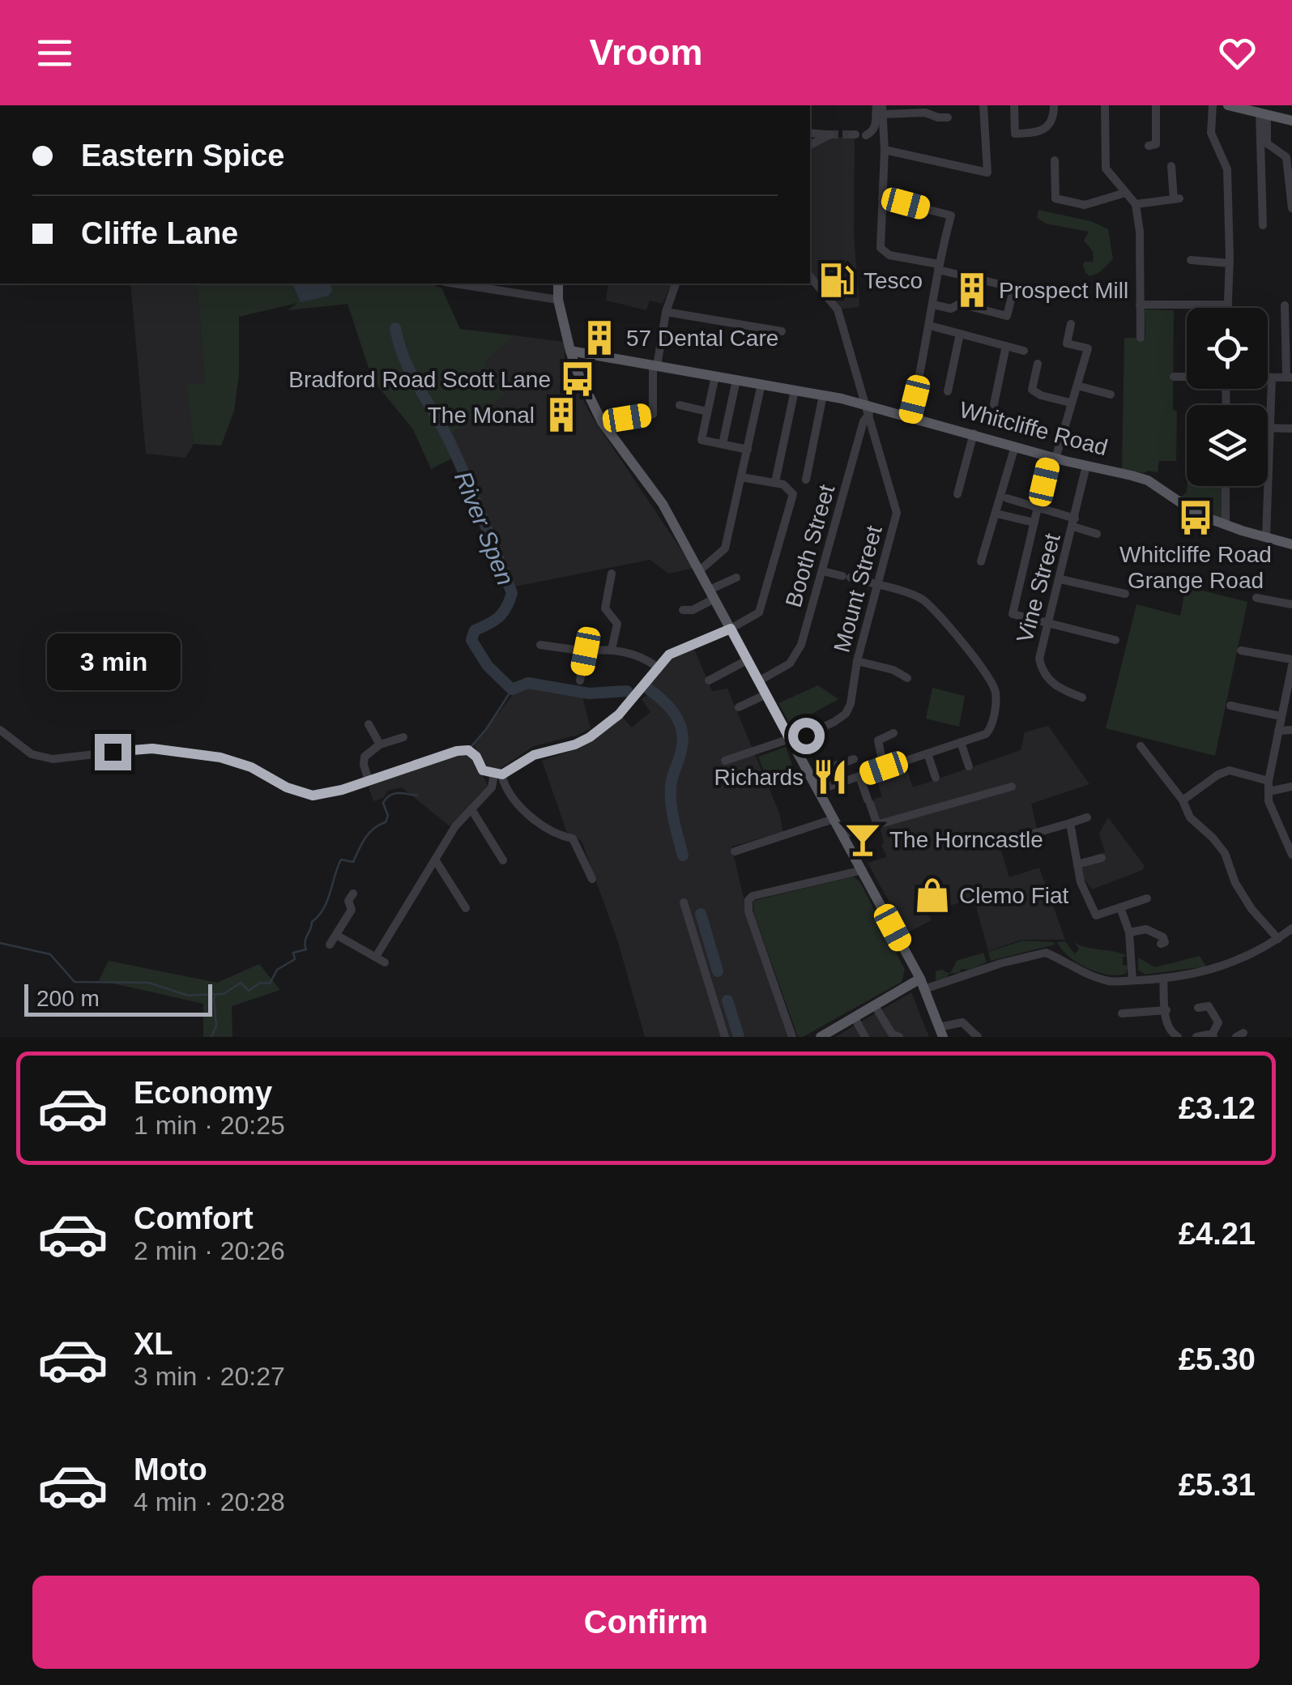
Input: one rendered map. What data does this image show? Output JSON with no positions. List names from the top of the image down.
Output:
{
  "streets": {
    "main road": ["Whitcliffe Road"],
    "street": ["Booth Street", "Vine Street", "Mount Street"]
  },
  "crossings": [
    ["Whitcliffe Road", "Booth Street"],
    ["Whitcliffe Road", "Vine Street"],
    ["Whitcliffe Road", "Mount Street"],
    ["Booth Street", "Mount Street"]
  ],
  "water": ["River Spen"],
  "places": {
    "fuel station": ["Tesco"],
    "building": ["Prospect Mill", "57 Dental Care", "The Monal"],
    "bus stop": ["Bradford Road Scott Lane", "Whitcliffe Road Grange Road"],
    "restaurant": ["Richards"],
    "bar": ["The Horncastle"],
    "shop": ["Clemo Fiat"]
  },
  "scale_bar": "200 m",
  "page": {
    "header": "Vroom",
    "banner": ["Eastern Spice", "Cliffe Lane"],
    "bubble": "3 min",
    "scale": "200 m",
    "list": [
      {
        "name": "Economy",
        "note": "1 min · 20:25",
        "value": "£3.12"
      },
      {
        "name": "Comfort",
        "note": "2 min · 20:26",
        "value": "£4.21"
      },
      {
        "name": "XL",
        "note": "3 min · 20:27",
        "value": "£5.30"
      },
      {
        "name": "Moto",
        "note": "4 min · 20:28",
        "value": "£5.31"
      }
    ],
    "buttons": "Confirm"
  }
}
